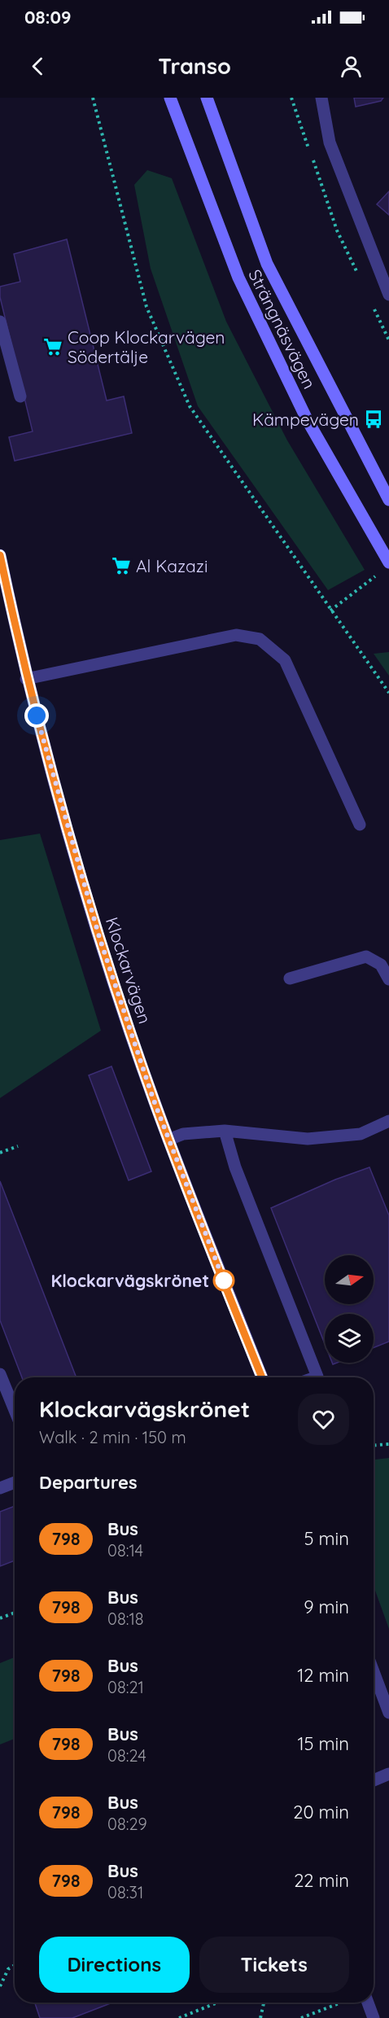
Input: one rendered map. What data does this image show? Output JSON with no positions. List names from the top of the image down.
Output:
{
  "streets": {
    "main road": ["Strängnäsvägen"],
    "street": ["Klockarvägen"]
  },
  "places": {
    "supermarket": ["Coop Klockarvägen Södertälje", "Al Kazazi"],
    "bus stop": ["Kämpevägen"],
    "other": ["Klockarvägskrönet"]
  },
  "lines": ["bus line 798"],
  "north": "right",
  "page": {
    "status": "08:09",
    "header": "Transo",
    "heading": [
      ["Klockarvägskrönet", "Walk · 2 min · 150 m"],
      "Departures"
    ],
    "list": [
      {
        "mark": "798",
        "name": "Bus",
        "note": "08:14",
        "value": "5 min"
      },
      {
        "mark": "798",
        "name": "Bus",
        "note": "08:18",
        "value": "9 min"
      },
      {
        "mark": "798",
        "name": "Bus",
        "note": "08:21",
        "value": "12 min"
      },
      {
        "mark": "798",
        "name": "Bus",
        "note": "08:24",
        "value": "15 min"
      },
      {
        "mark": "798",
        "name": "Bus",
        "note": "08:29",
        "value": "20 min"
      },
      {
        "mark": "798",
        "name": "Bus",
        "note": "08:31",
        "value": "22 min"
      }
    ],
    "buttons": ["Directions", "Tickets"]
  }
}
